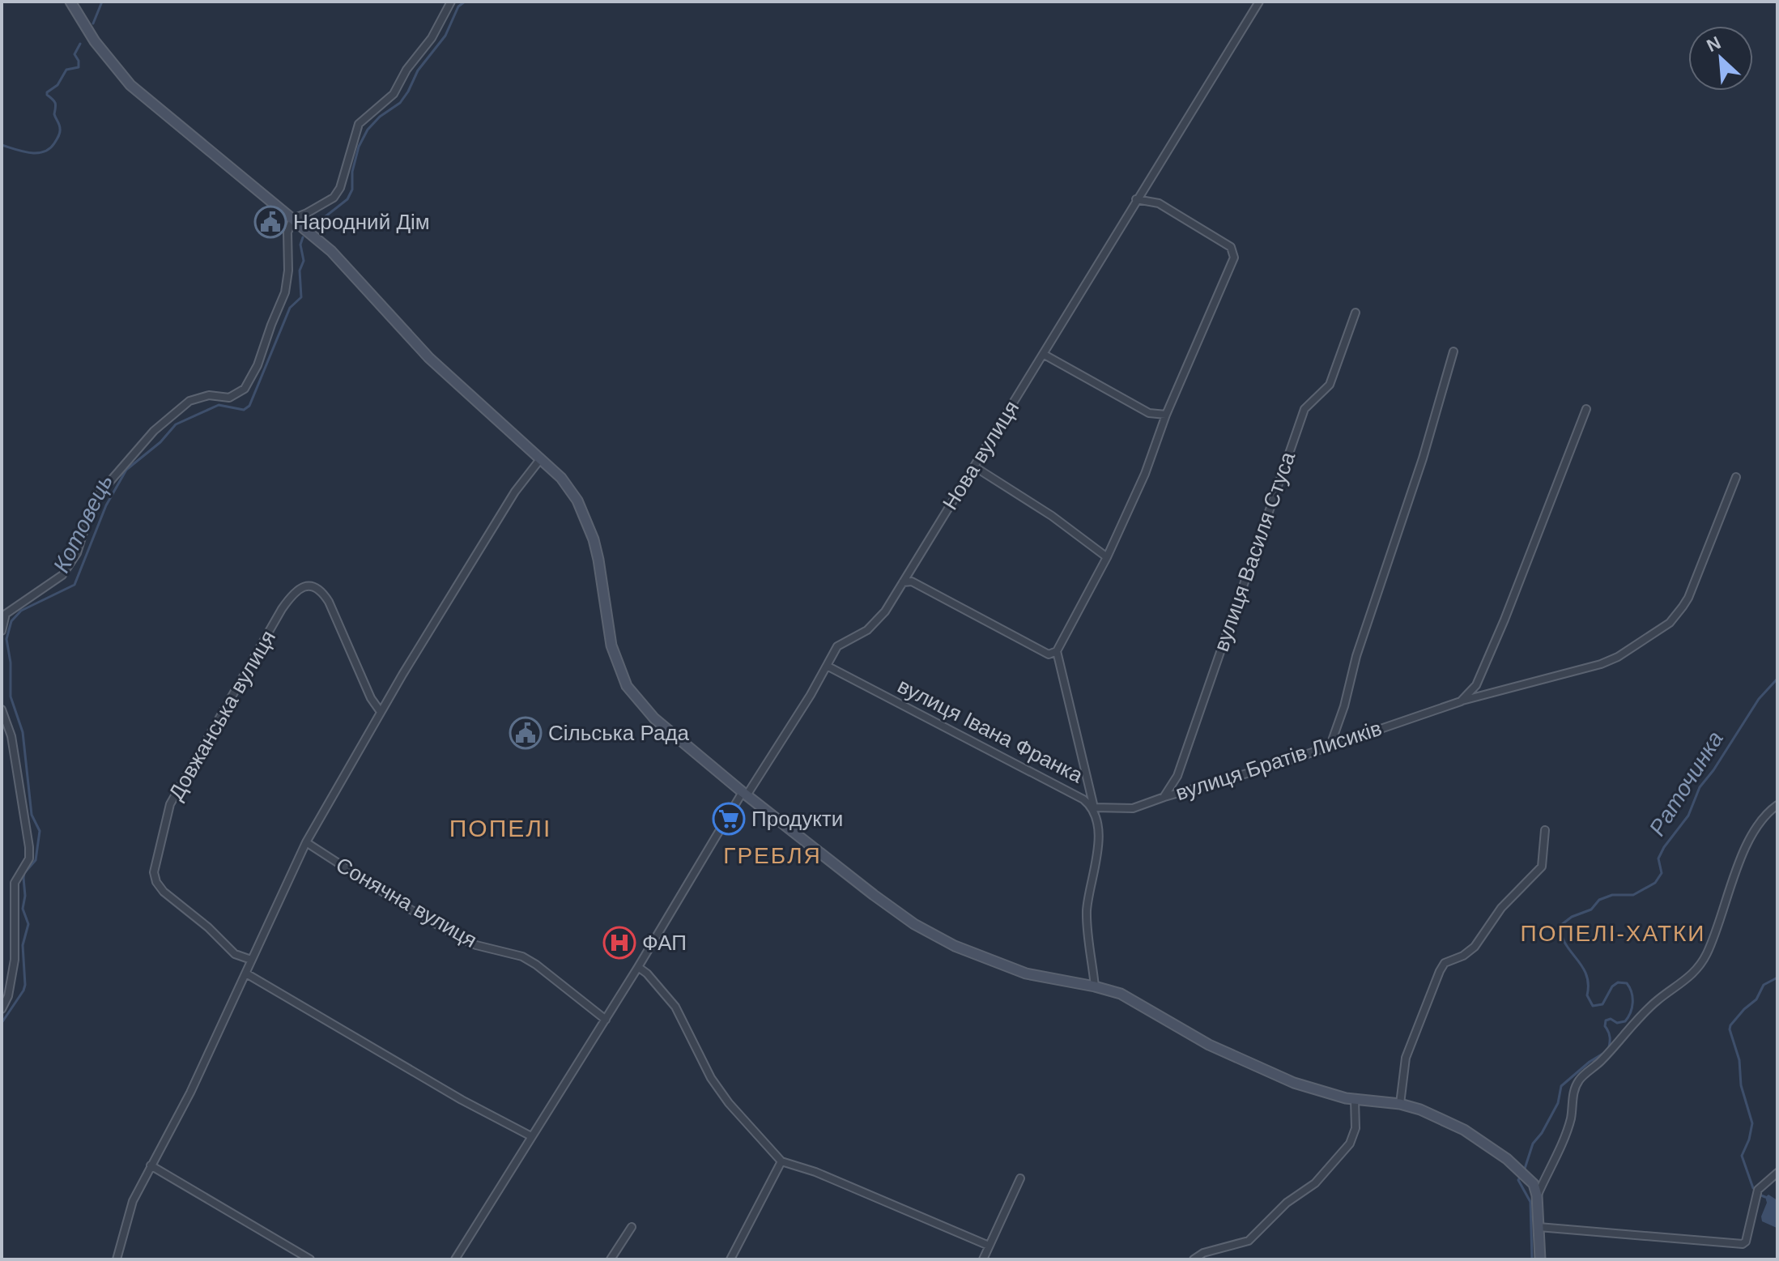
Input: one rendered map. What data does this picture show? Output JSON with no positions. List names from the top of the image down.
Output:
{
  "streets": {
    "street": [
      "Нова вулиця",
      "вулиця Василя Стуса",
      "Довжанська вулиця",
      "вулиця Івана Франка",
      "вулиця Братів Лисиків",
      "Сонячна вулиця"
    ]
  },
  "crossings": [
    ["Нова вулиця", "вулиця Івана Франка"],
    ["вулиця Василя Стуса", "вулиця Братів Лисиків"],
    ["вулиця Івана Франка", "вулиця Братів Лисиків"]
  ],
  "districts": ["ПОПЕЛІ", "ГРЕБЛЯ", "ПОПЕЛІ-ХАТКИ"],
  "water": ["Котовець", "Раточинка"],
  "places": {
    "public building": ["Народний Дім", "Сільська Рада"],
    "supermarket": ["Продукти"],
    "hospital": ["ФАП"]
  },
  "north": "top left"
}
